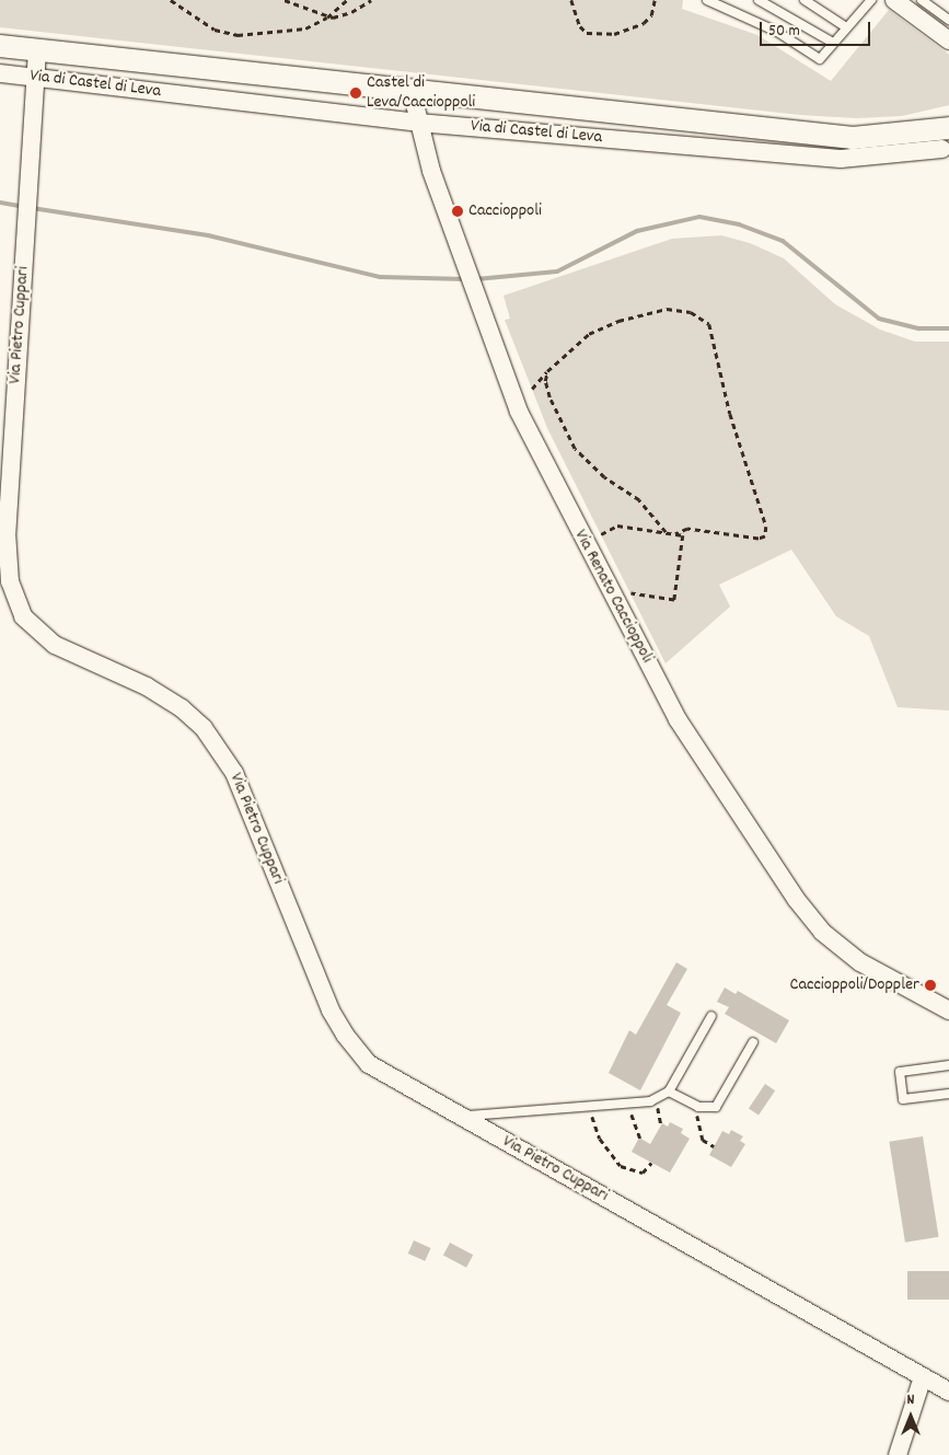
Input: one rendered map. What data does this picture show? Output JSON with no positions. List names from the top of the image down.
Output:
{
  "streets": {
    "street": ["Via di Castel di Leva", "Via Pietro Cuppari", "Via Renato Caccioppoli"]
  },
  "crossings": [
    ["Via di Castel di Leva", "Via Pietro Cuppari"],
    ["Via di Castel di Leva", "Via Renato Caccioppoli"]
  ],
  "places": ["Castel di Leva/Caccioppoli", "Caccioppoli", "Caccioppoli/Doppler"],
  "scale_bar": "50 m",
  "north": "top"
}
